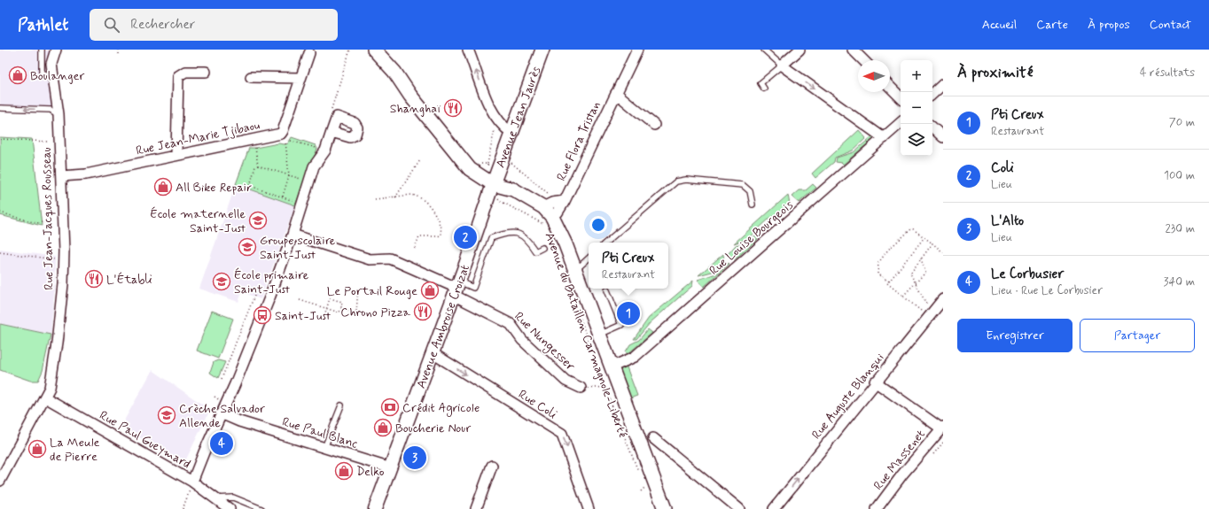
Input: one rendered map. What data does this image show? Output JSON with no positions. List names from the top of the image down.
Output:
{
  "streets": {
    "main road": ["Avenue Jean Jaurès", "Avenue du Bataillon Carmagnole-Liberté"],
    "street": [
      "Rue Jean-Marie Tjibaou",
      "Rue Flora Tristan",
      "Rue Jean-Jacques Rousseau",
      "Rue Louise Bourgeois",
      "Avenue Ambroise Croizat",
      "Rue Nungesser",
      "Rue Auguste Blanqui",
      "Rue Coli",
      "Rue Paul Blanc",
      "Rue Paul Gueymard",
      "Rue Massenet"
    ]
  },
  "crossings": [
    ["Avenue Jean Jaurès", "Avenue Ambroise Croizat"],
    ["Avenue Jean Jaurès", "Avenue du Bataillon Carmagnole-Liberté"],
    ["Rue Jean-Marie Tjibaou", "Rue Jean-Jacques Rousseau"],
    ["Rue Flora Tristan", "Avenue du Bataillon Carmagnole-Liberté"],
    ["Rue Jean-Jacques Rousseau", "Rue Paul Gueymard"],
    ["Rue Louise Bourgeois", "Avenue du Bataillon Carmagnole-Liberté"],
    ["Avenue Ambroise Croizat", "Avenue du Bataillon Carmagnole-Liberté"],
    ["Avenue Ambroise Croizat", "Rue Nungesser"],
    ["Avenue Ambroise Croizat", "Rue Coli"],
    ["Avenue Ambroise Croizat", "Rue Paul Blanc"]
  ],
  "one_way": ["Rue Auguste Blanqui", "Rue Coli"],
  "places": {
    "shop": [
      "Boulanger",
      "All Bike Repair",
      "Le Portail Rouge",
      "Boucherie Nour",
      "La Meule de Pierre",
      "Delko"
    ],
    "restaurant": ["Shanghaï", "L'Établi", "Chrono Pizza"],
    "school or university": [
      "École maternelle Saint-Just",
      "Groupe scolaire Saint-Just",
      "École primaire Saint-Just",
      "Crèche Salvador Allende"
    ],
    "bus stop": ["Saint-Just"],
    "bank": ["Crédit Agricole"]
  },
  "north": "left",
  "page": {
    "header": "Pathlet",
    "search": "Rechercher",
    "nav": [
      "Accueil",
      "Carte",
      "À propos",
      "Contact"
    ],
    "heading": ["À proximité", "4 résultats"],
    "map_buttons": ["+", "−"],
    "list": [
      {
        "mark": "1",
        "name": "Pti Creux",
        "note": "Restaurant",
        "value": "70 m"
      },
      {
        "mark": "2",
        "name": "Coli",
        "note": "Lieu",
        "value": "100 m"
      },
      {
        "mark": "3",
        "name": "L'Alto",
        "note": "Lieu",
        "value": "230 m"
      },
      {
        "mark": "4",
        "name": "Le Corbusier",
        "note": "Lieu · Rue Le Corbusier",
        "value": "340 m"
      }
    ],
    "pins": [
      "2",
      "1",
      "4",
      "3"
    ],
    "popup": ["Pti Creux", "Restaurant"],
    "buttons": ["Enregistrer", "Partager"]
  }
}
